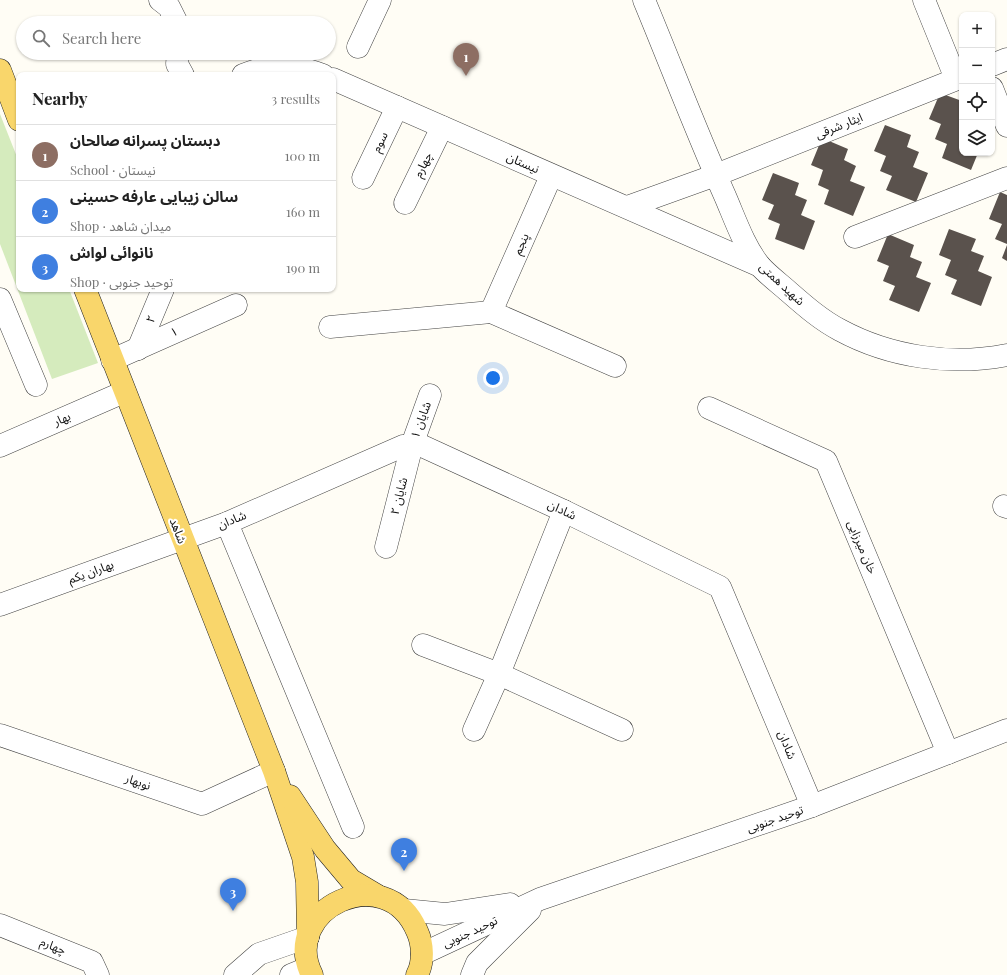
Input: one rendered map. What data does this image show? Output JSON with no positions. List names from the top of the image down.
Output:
{
  "streets": {
    "main road": ["شاهد"],
    "street": [
      "ایثار شرقی",
      "سوم",
      "نيستان",
      "چهارم",
      "پنجم",
      "شهید همتی",
      "۲",
      "۱",
      "بهار",
      "شایان ۱",
      "شایان ۲",
      "شادان",
      "خان میرزایی",
      "بهاران یکم",
      "نوبهار",
      "توحید جنوبی"
    ]
  },
  "crossings": [
    ["ایثار شرقی", "شهید همتی"],
    ["سوم", "نيستان"],
    ["نيستان", "چهارم"],
    ["نيستان", "پنجم"],
    ["نيستان", "شهید همتی"],
    ["۲", "۱"],
    ["۱", "شاهد"],
    ["بهار", "شاهد"],
    ["شایان ۱", "شایان ۲"],
    ["شایان ۱", "شادان"],
    ["شایان ۲", "شادان"],
    ["شادان", "شاهد"],
    ["شادان", "بهاران یکم"],
    ["شادان", "توحید جنوبی"],
    ["شاهد", "بهاران یکم"],
    ["شاهد", "نوبهار"],
    ["خان میرزایی", "توحید جنوبی"]
  ],
  "page": {
    "map_buttons": ["+", "−"],
    "search": "Search here",
    "pins": ["1", "2", "3"],
    "heading": ["Nearby", "3 results"],
    "list": [
      {
        "mark": "1",
        "name": "دبستان پسرانه صالحان",
        "note": "School · نيستان",
        "value": "100 m"
      },
      {
        "mark": "2",
        "name": "سالن زیبایی عارفه حسینی",
        "note": "Shop · میدان شاهد",
        "value": "160 m"
      },
      {
        "mark": "3",
        "name": "نانوائی لواش",
        "note": "Shop · توحید جنوبی",
        "value": "190 m"
      }
    ]
  }
}
